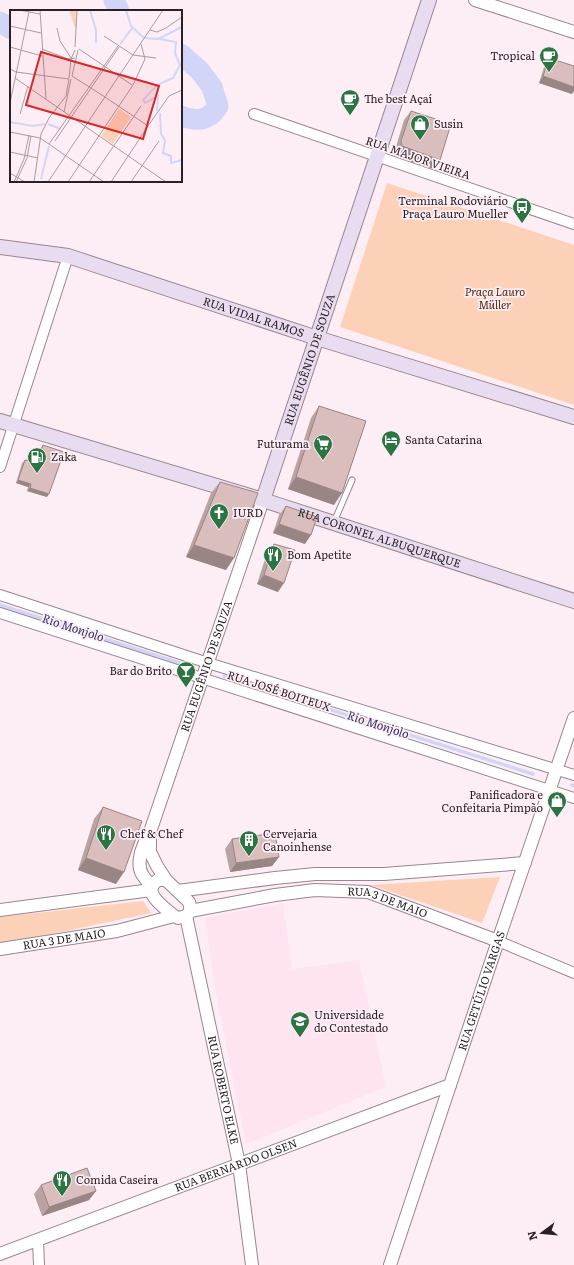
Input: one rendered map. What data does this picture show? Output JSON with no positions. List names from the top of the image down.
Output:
{
  "streets": {
    "main road": ["RUA VIDAL RAMOS", "RUA EUGÊNIO DE SOUZA", "RUA CORONEL ALBUQUERQUE"],
    "street": [
      "RUA MAJOR VIEIRA",
      "RUA JOSÉ BOITEUX",
      "RUA 3 DE MAIO",
      "RUA GETÚLIO VARGAS",
      "RUA ROBERTO ELKE",
      "RUA BERNARDO OLSEN"
    ]
  },
  "crossings": [
    ["RUA MAJOR VIEIRA", "RUA EUGÊNIO DE SOUZA"],
    ["RUA VIDAL RAMOS", "RUA EUGÊNIO DE SOUZA"],
    ["RUA EUGÊNIO DE SOUZA", "RUA CORONEL ALBUQUERQUE"],
    ["RUA EUGÊNIO DE SOUZA", "RUA JOSÉ BOITEUX"],
    ["RUA EUGÊNIO DE SOUZA", "RUA 3 DE MAIO"],
    ["RUA EUGÊNIO DE SOUZA", "RUA ROBERTO ELKE"],
    ["RUA JOSÉ BOITEUX", "RUA GETÚLIO VARGAS"],
    ["RUA 3 DE MAIO", "RUA GETÚLIO VARGAS"],
    ["RUA 3 DE MAIO", "RUA ROBERTO ELKE"],
    ["RUA GETÚLIO VARGAS", "RUA BERNARDO OLSEN"],
    ["RUA ROBERTO ELKE", "RUA BERNARDO OLSEN"]
  ],
  "water": ["Rio Monjolo"],
  "parks": ["Praça Lauro Müller"],
  "places": {
    "cafe": ["Tropical", "The best Açaí"],
    "shop": ["Susin", "Panificadora e Confeitaria Pimpão"],
    "bus stop": ["Terminal Rodoviário Praça Lauro Mueller"],
    "hotel": ["Santa Catarina"],
    "supermarket": ["Futurama"],
    "fuel station": ["Zaka"],
    "church": ["IURD"],
    "restaurant": ["Bom Apetite", "Chef & Chef", "Comida Caseira"],
    "bar": ["Bar do Brito"],
    "building": ["Cervejaria Canoinhense"],
    "school or university": ["Universidade do Contestado"]
  },
  "north": "left"
}
